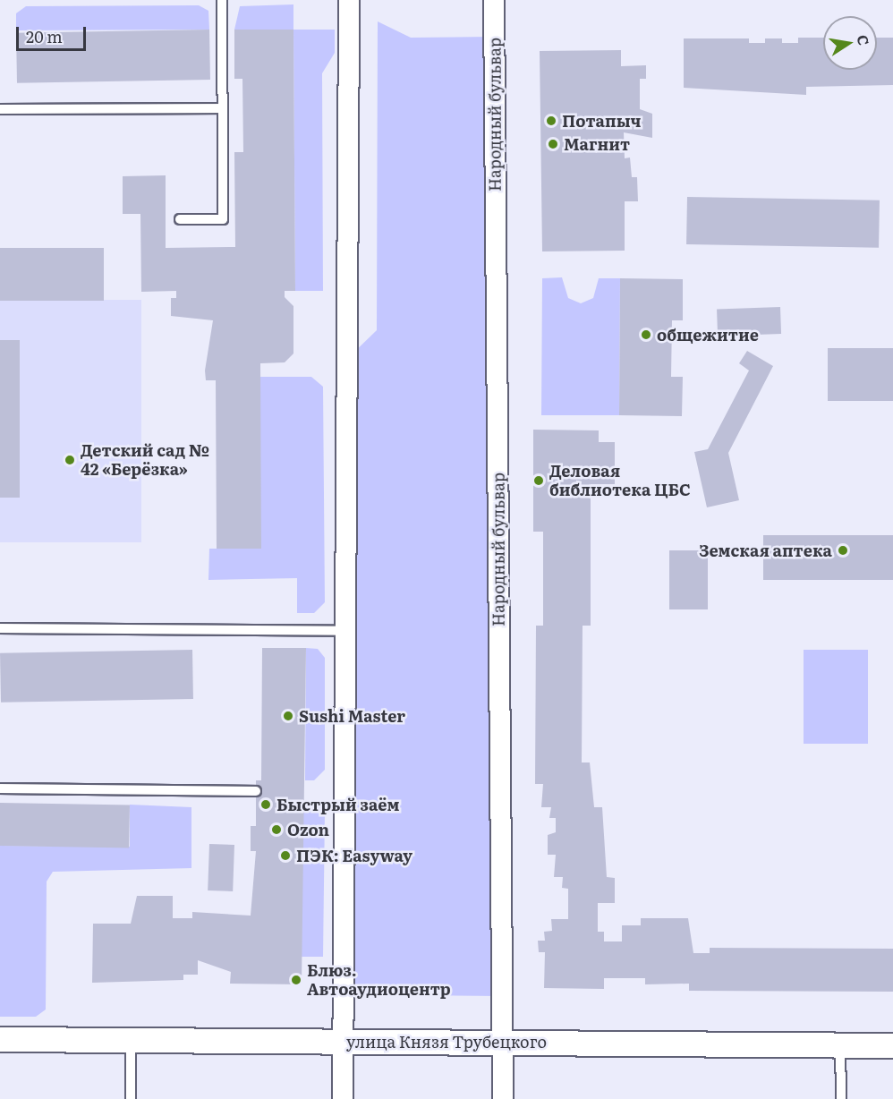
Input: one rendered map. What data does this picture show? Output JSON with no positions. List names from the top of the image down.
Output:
{
  "streets": {
    "street": ["Народный бульвар", "улица Князя Трубецкого"]
  },
  "crossings": [
    ["Народный бульвар", "улица Князя Трубецкого"]
  ],
  "places": [
    "Потапыч",
    "Магнит",
    "общежитие",
    "Детский сад № 42 «Берёзка»",
    "Деловая библиотека ЦБС",
    "Земская аптека",
    "Sushi Master",
    "Быстрый заём",
    "Ozon",
    "ПЭК: Easyway",
    "Блюз. Автоаудиоцентр"
  ],
  "scale_bar": "20 m",
  "north": "right"
}
